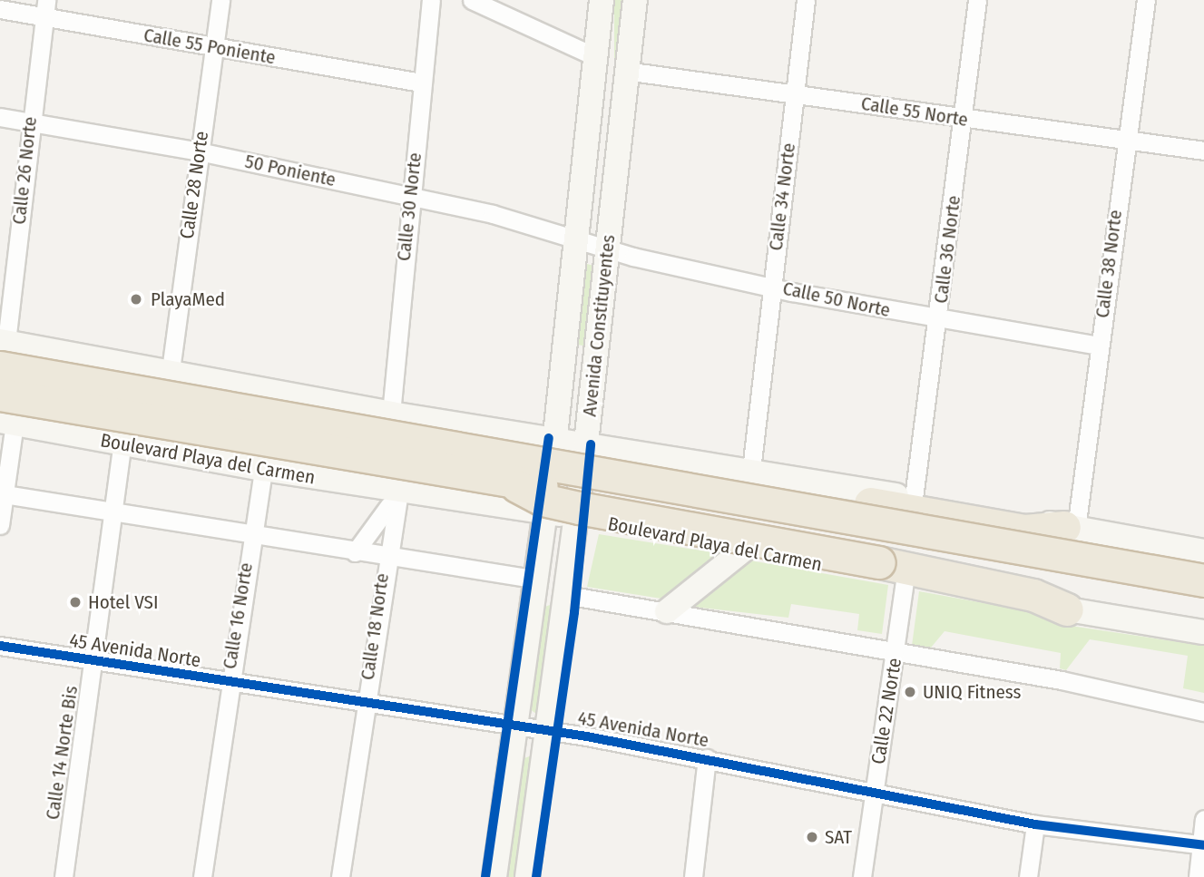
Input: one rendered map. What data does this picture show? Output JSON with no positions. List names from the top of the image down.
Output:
{
  "streets": {
    "main road": ["Avenida Constituyentes", "Boulevard Playa del Carmen"],
    "street": [
      "Calle 55 Poniente",
      "Calle 55 Norte",
      "Calle 26 Norte",
      "50 Poniente",
      "Calle 28 Norte",
      "Calle 34 Norte",
      "Calle 30 Norte",
      "Calle 36 Norte",
      "Calle 38 Norte",
      "Calle 50 Norte",
      "Calle 16 Norte",
      "Calle 18 Norte",
      "45 Avenida Norte",
      "Calle 22 Norte",
      "Calle 14 Norte Bis"
    ]
  },
  "crossings": [
    ["Calle 55 Poniente", "Calle 26 Norte"],
    ["Calle 55 Poniente", "Calle 28 Norte"],
    ["Calle 55 Poniente", "Calle 30 Norte"],
    ["Calle 55 Norte", "Calle 34 Norte"],
    ["Calle 55 Norte", "Calle 36 Norte"],
    ["Calle 55 Norte", "Calle 38 Norte"],
    ["Calle 55 Norte", "Avenida Constituyentes"],
    ["Calle 26 Norte", "50 Poniente"],
    ["50 Poniente", "Calle 28 Norte"],
    ["50 Poniente", "Calle 30 Norte"],
    ["50 Poniente", "Calle 50 Norte"],
    ["50 Poniente", "Avenida Constituyentes"],
    ["Calle 34 Norte", "Calle 50 Norte"],
    ["Calle 36 Norte", "Calle 50 Norte"],
    ["Calle 38 Norte", "Calle 50 Norte"],
    ["Calle 50 Norte", "Avenida Constituyentes"],
    ["Avenida Constituyentes", "Boulevard Playa del Carmen"],
    ["Avenida Constituyentes", "45 Avenida Norte"],
    ["Boulevard Playa del Carmen", "Calle 16 Norte"],
    ["Boulevard Playa del Carmen", "Calle 18 Norte"],
    ["Boulevard Playa del Carmen", "Calle 22 Norte"],
    ["Boulevard Playa del Carmen", "Calle 14 Norte Bis"],
    ["Calle 16 Norte", "45 Avenida Norte"],
    ["Calle 18 Norte", "45 Avenida Norte"],
    ["45 Avenida Norte", "Calle 22 Norte"],
    ["45 Avenida Norte", "Calle 14 Norte Bis"]
  ],
  "places": [
    "PlayaMed",
    "Hotel VSI",
    "UNIQ Fitness",
    "SAT"
  ]
}
